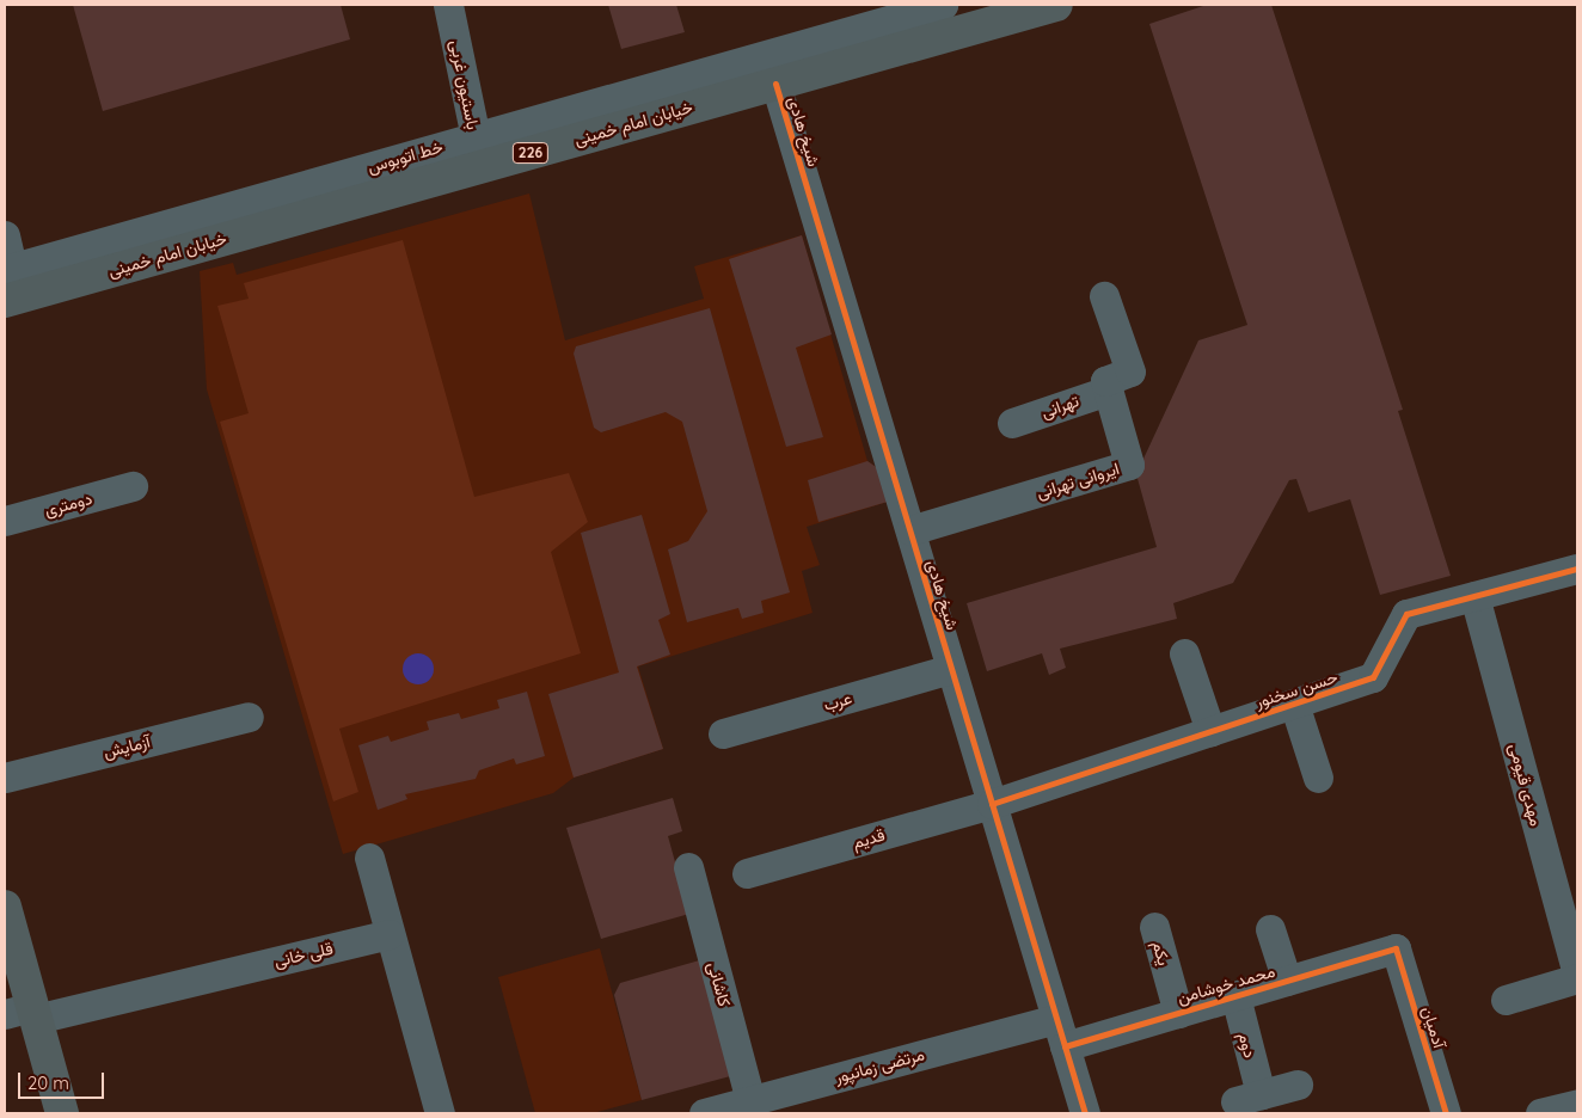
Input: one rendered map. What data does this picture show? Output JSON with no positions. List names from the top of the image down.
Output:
{
  "streets": {
    "main road": ["خیابان امام خمینی", "226"],
    "street": [
      "باستیون غربی",
      "شیخ هادی",
      "تهرانی",
      "ایروانی تهرانی",
      "دومتری",
      "حسن سخنور",
      "عرب",
      "آزمایش",
      "مهدی قیومی",
      "قدیم",
      "یکم",
      "قلی خانی",
      "کاشانی",
      "محمد خوشامن",
      "آدمیان",
      "دوم",
      "مرتضی زمانپور"
    ]
  },
  "crossings": [
    ["باستیون غربی", "خیابان امام خمینی"],
    ["خیابان امام خمینی", "شیخ هادی"],
    ["شیخ هادی", "ایروانی تهرانی"],
    ["شیخ هادی", "حسن سخنور"],
    ["شیخ هادی", "عرب"],
    ["شیخ هادی", "قدیم"],
    ["شیخ هادی", "محمد خوشامن"],
    ["شیخ هادی", "مرتضی زمانپور"],
    ["تهرانی", "ایروانی تهرانی"],
    ["حسن سخنور", "مهدی قیومی"],
    ["حسن سخنور", "قدیم"],
    ["یکم", "محمد خوشامن"],
    ["کاشانی", "مرتضی زمانپور"],
    ["محمد خوشامن", "آدمیان"],
    ["محمد خوشامن", "دوم"]
  ],
  "scale_bar": "20 m"
}
